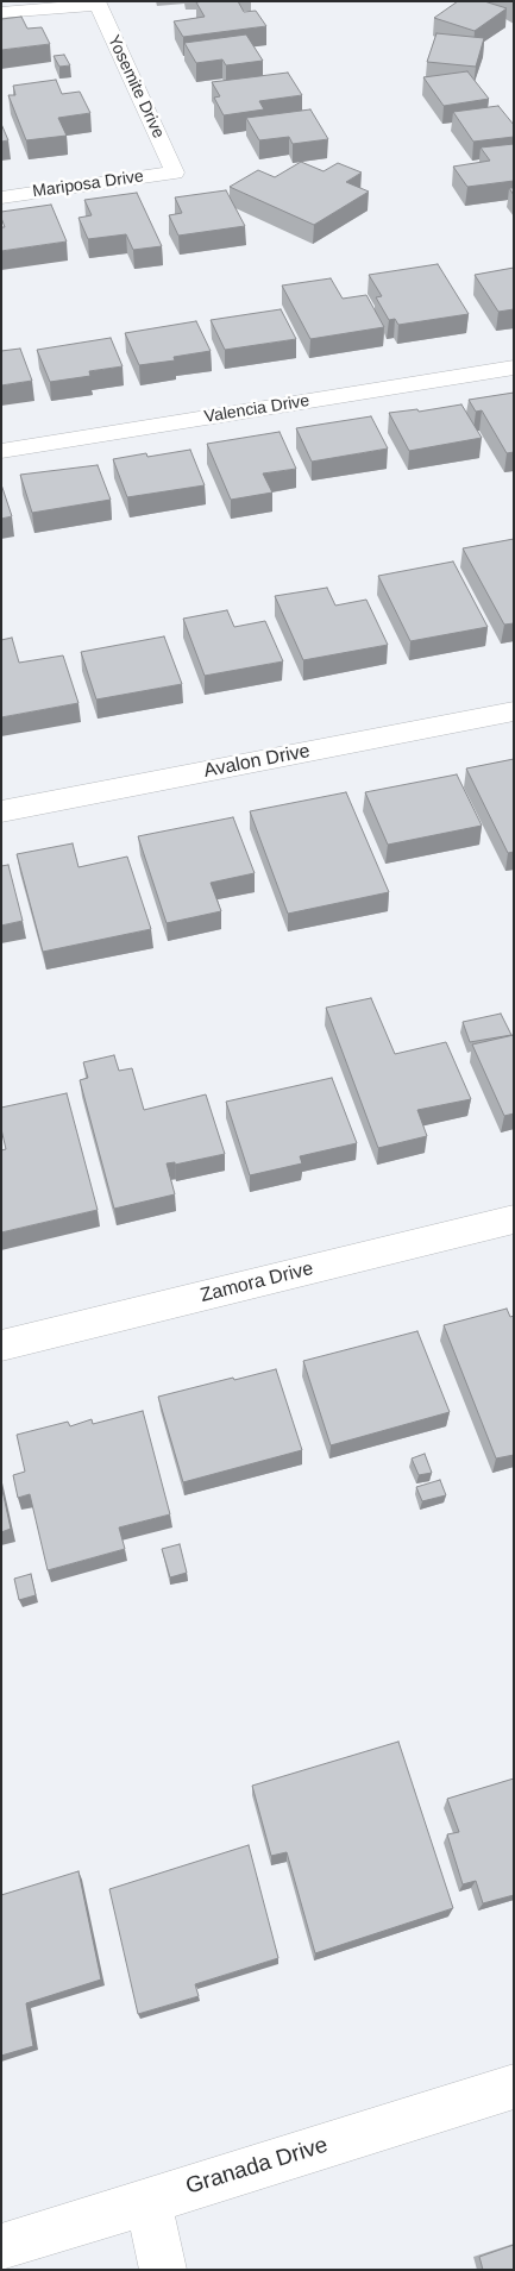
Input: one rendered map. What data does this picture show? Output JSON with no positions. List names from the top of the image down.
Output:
{
  "streets": {
    "street": [
      "Yosemite Drive",
      "Mariposa Drive",
      "Valencia Drive",
      "Avalon Drive",
      "Zamora Drive",
      "Granada Drive"
    ]
  },
  "crossings": [
    ["Yosemite Drive", "Mariposa Drive"]
  ]
}
